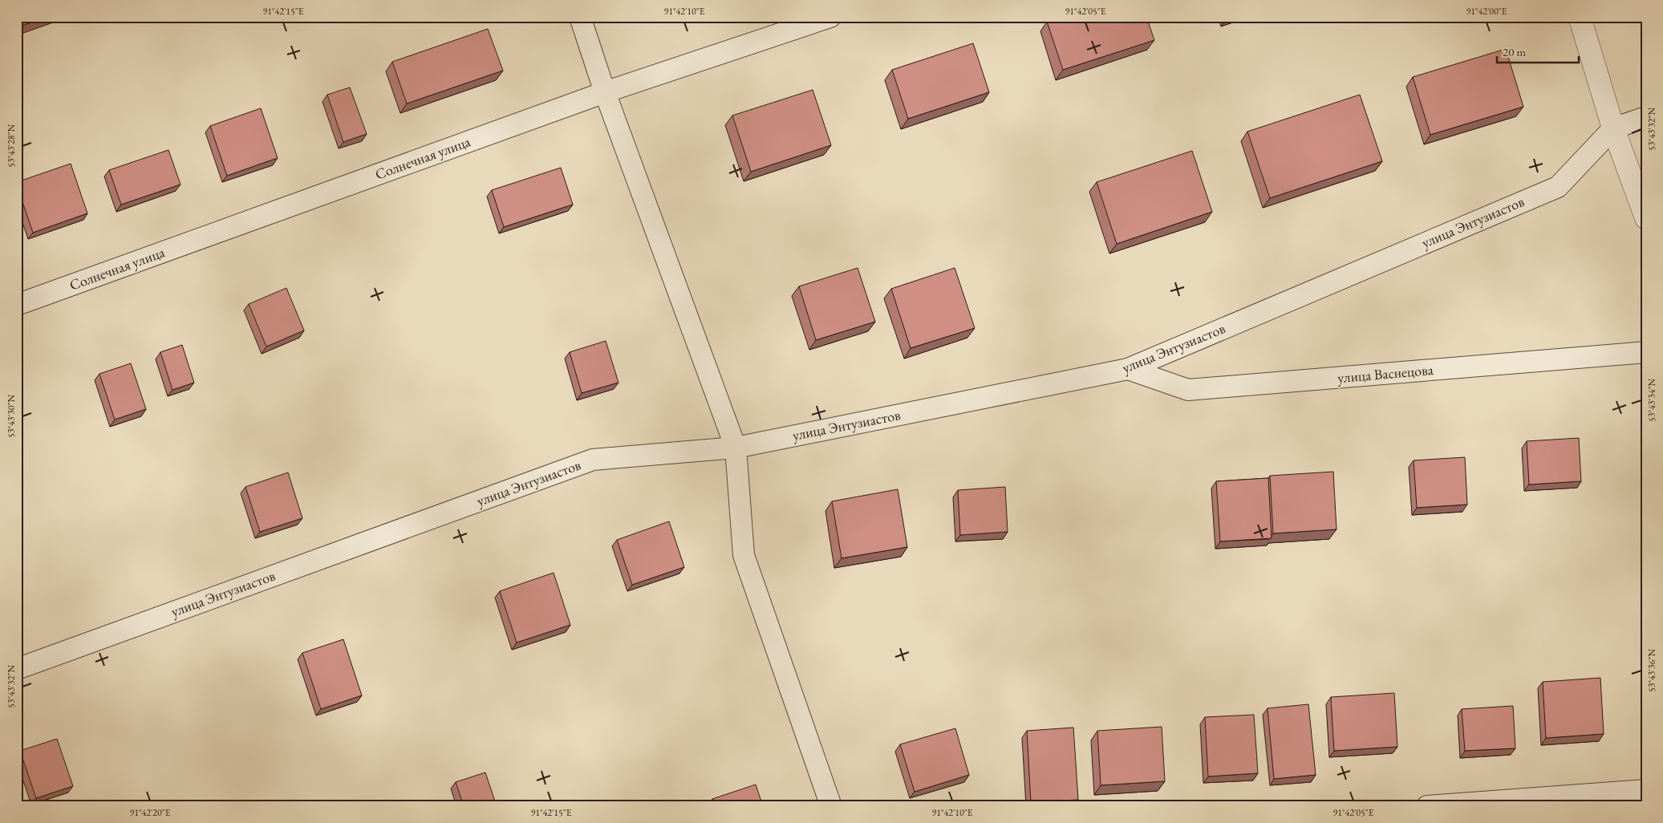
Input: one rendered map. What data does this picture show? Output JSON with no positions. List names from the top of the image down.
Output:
{
  "streets": {
    "street": ["Солнечная улица", "улица Энтузиастов", "улица Васнецова"]
  },
  "crossings": [
    ["улица Энтузиастов", "улица Васнецова"]
  ],
  "scale_bar": "20 m",
  "coordinates": [
    "91°42'15\"E",
    "91°42'10\"E",
    "91°42'05\"E",
    "91°42'00\"E",
    "53°43'32\"N",
    "53°43'28\"N",
    "53°43'34\"N",
    "53°43'30\"N",
    "53°43'36\"N",
    "91°42'20\"E"
  ]
}
